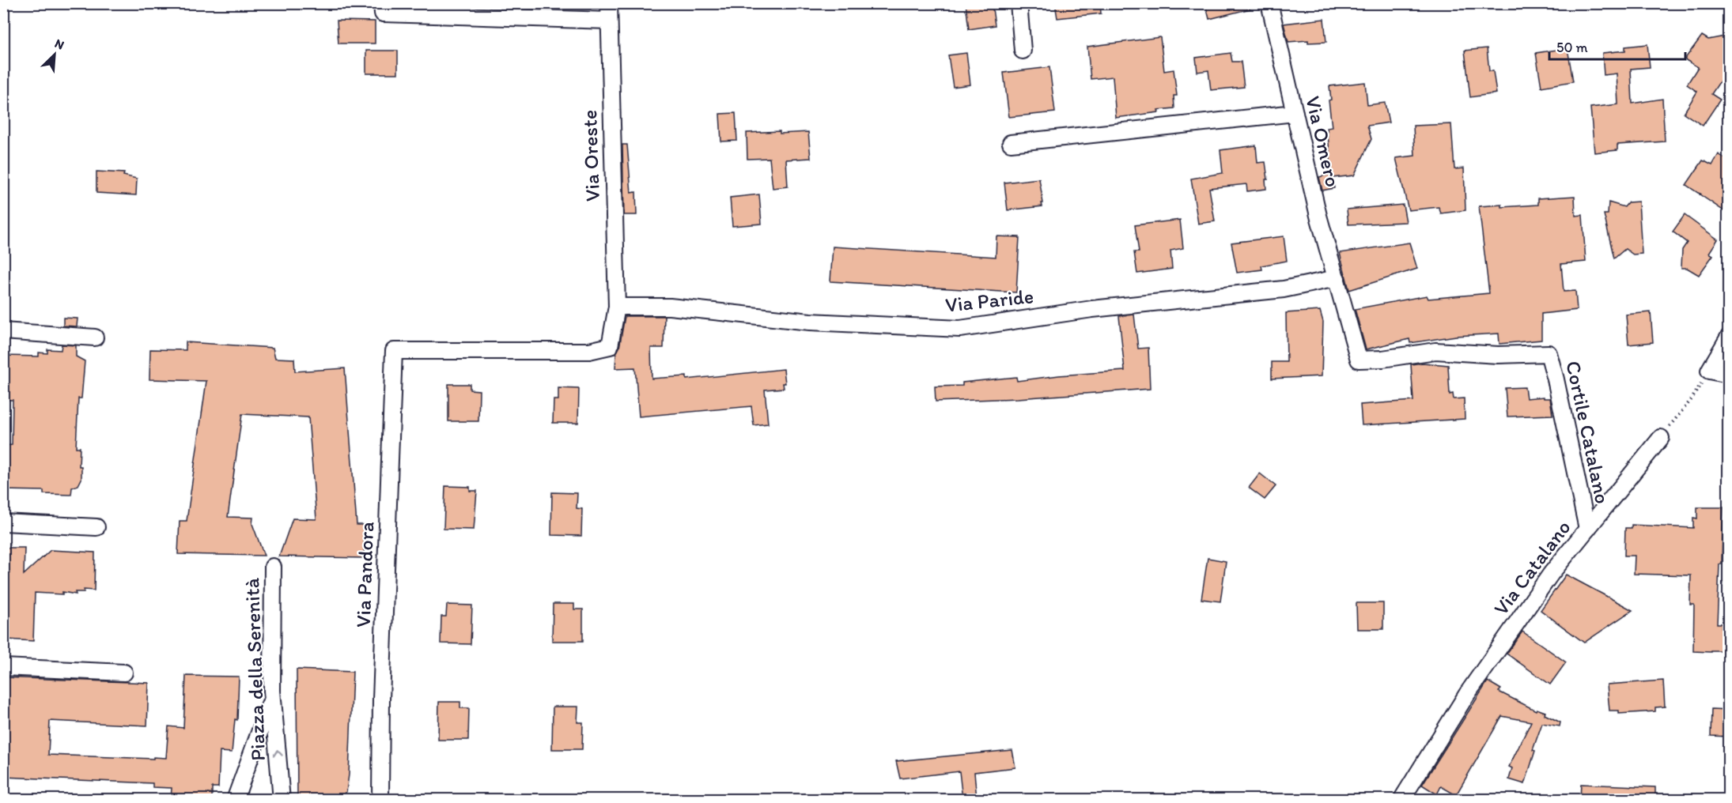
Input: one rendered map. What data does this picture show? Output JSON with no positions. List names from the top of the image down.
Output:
{
  "streets": {
    "street": [
      "Via Omero",
      "Via Oreste",
      "Via Paride",
      "Cortile Catalano",
      "Via Catalano",
      "Via Pandora",
      "Piazza della Serenità"
    ]
  },
  "crossings": [
    ["Via Omero", "Via Paride"],
    ["Via Omero", "Cortile Catalano"],
    ["Via Oreste", "Via Paride"],
    ["Via Oreste", "Via Pandora"],
    ["Via Paride", "Cortile Catalano"],
    ["Cortile Catalano", "Via Catalano"]
  ],
  "scale_bar": "50 m",
  "north": "top right"
}
